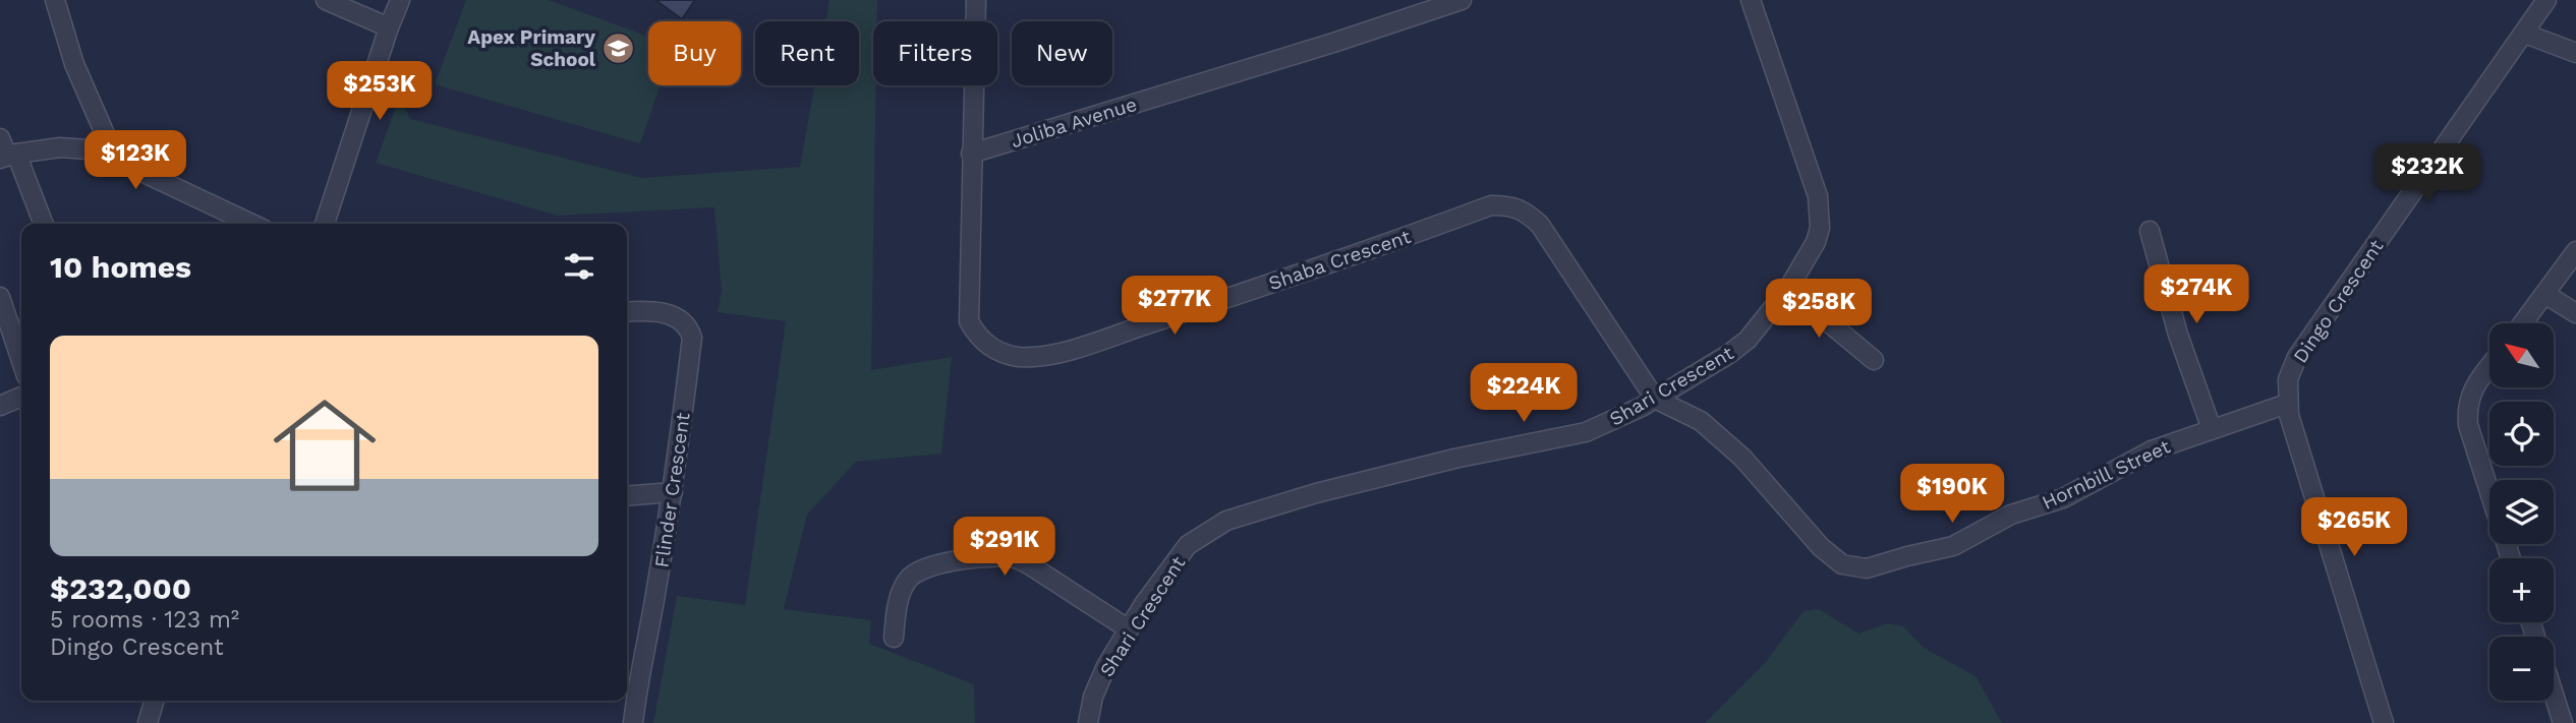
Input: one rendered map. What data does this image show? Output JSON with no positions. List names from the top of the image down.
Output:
{
  "streets": {
    "street": [
      "Joliba Avenue",
      "Shaba Crescent",
      "Dingo Crescent",
      "Shari Crescent",
      "Hornbill Street",
      "Flinder Crescent"
    ]
  },
  "crossings": [
    ["Joliba Avenue", "Shaba Crescent"],
    ["Shaba Crescent", "Shari Crescent"],
    ["Shaba Crescent", "Hornbill Street"],
    ["Dingo Crescent", "Hornbill Street"],
    ["Shari Crescent", "Hornbill Street"]
  ],
  "places": {
    "school or university": ["Apex Primary School"]
  },
  "north": "top left",
  "page": {
    "chip": [
      "Buy",
      "Rent",
      "Filters",
      "New"
    ],
    "price": [
      "$253K",
      "$123K",
      "$232K",
      "$274K",
      "$277K",
      "$258K",
      "$224K",
      "$190K",
      "$265K",
      "$291K"
    ],
    "heading": "10 homes",
    "list": [
      {
        "name": "$232,000",
        "note": "5 rooms · 123 m² · Dingo Crescent"
      }
    ],
    "map_buttons": ["+", "−"]
  }
}
